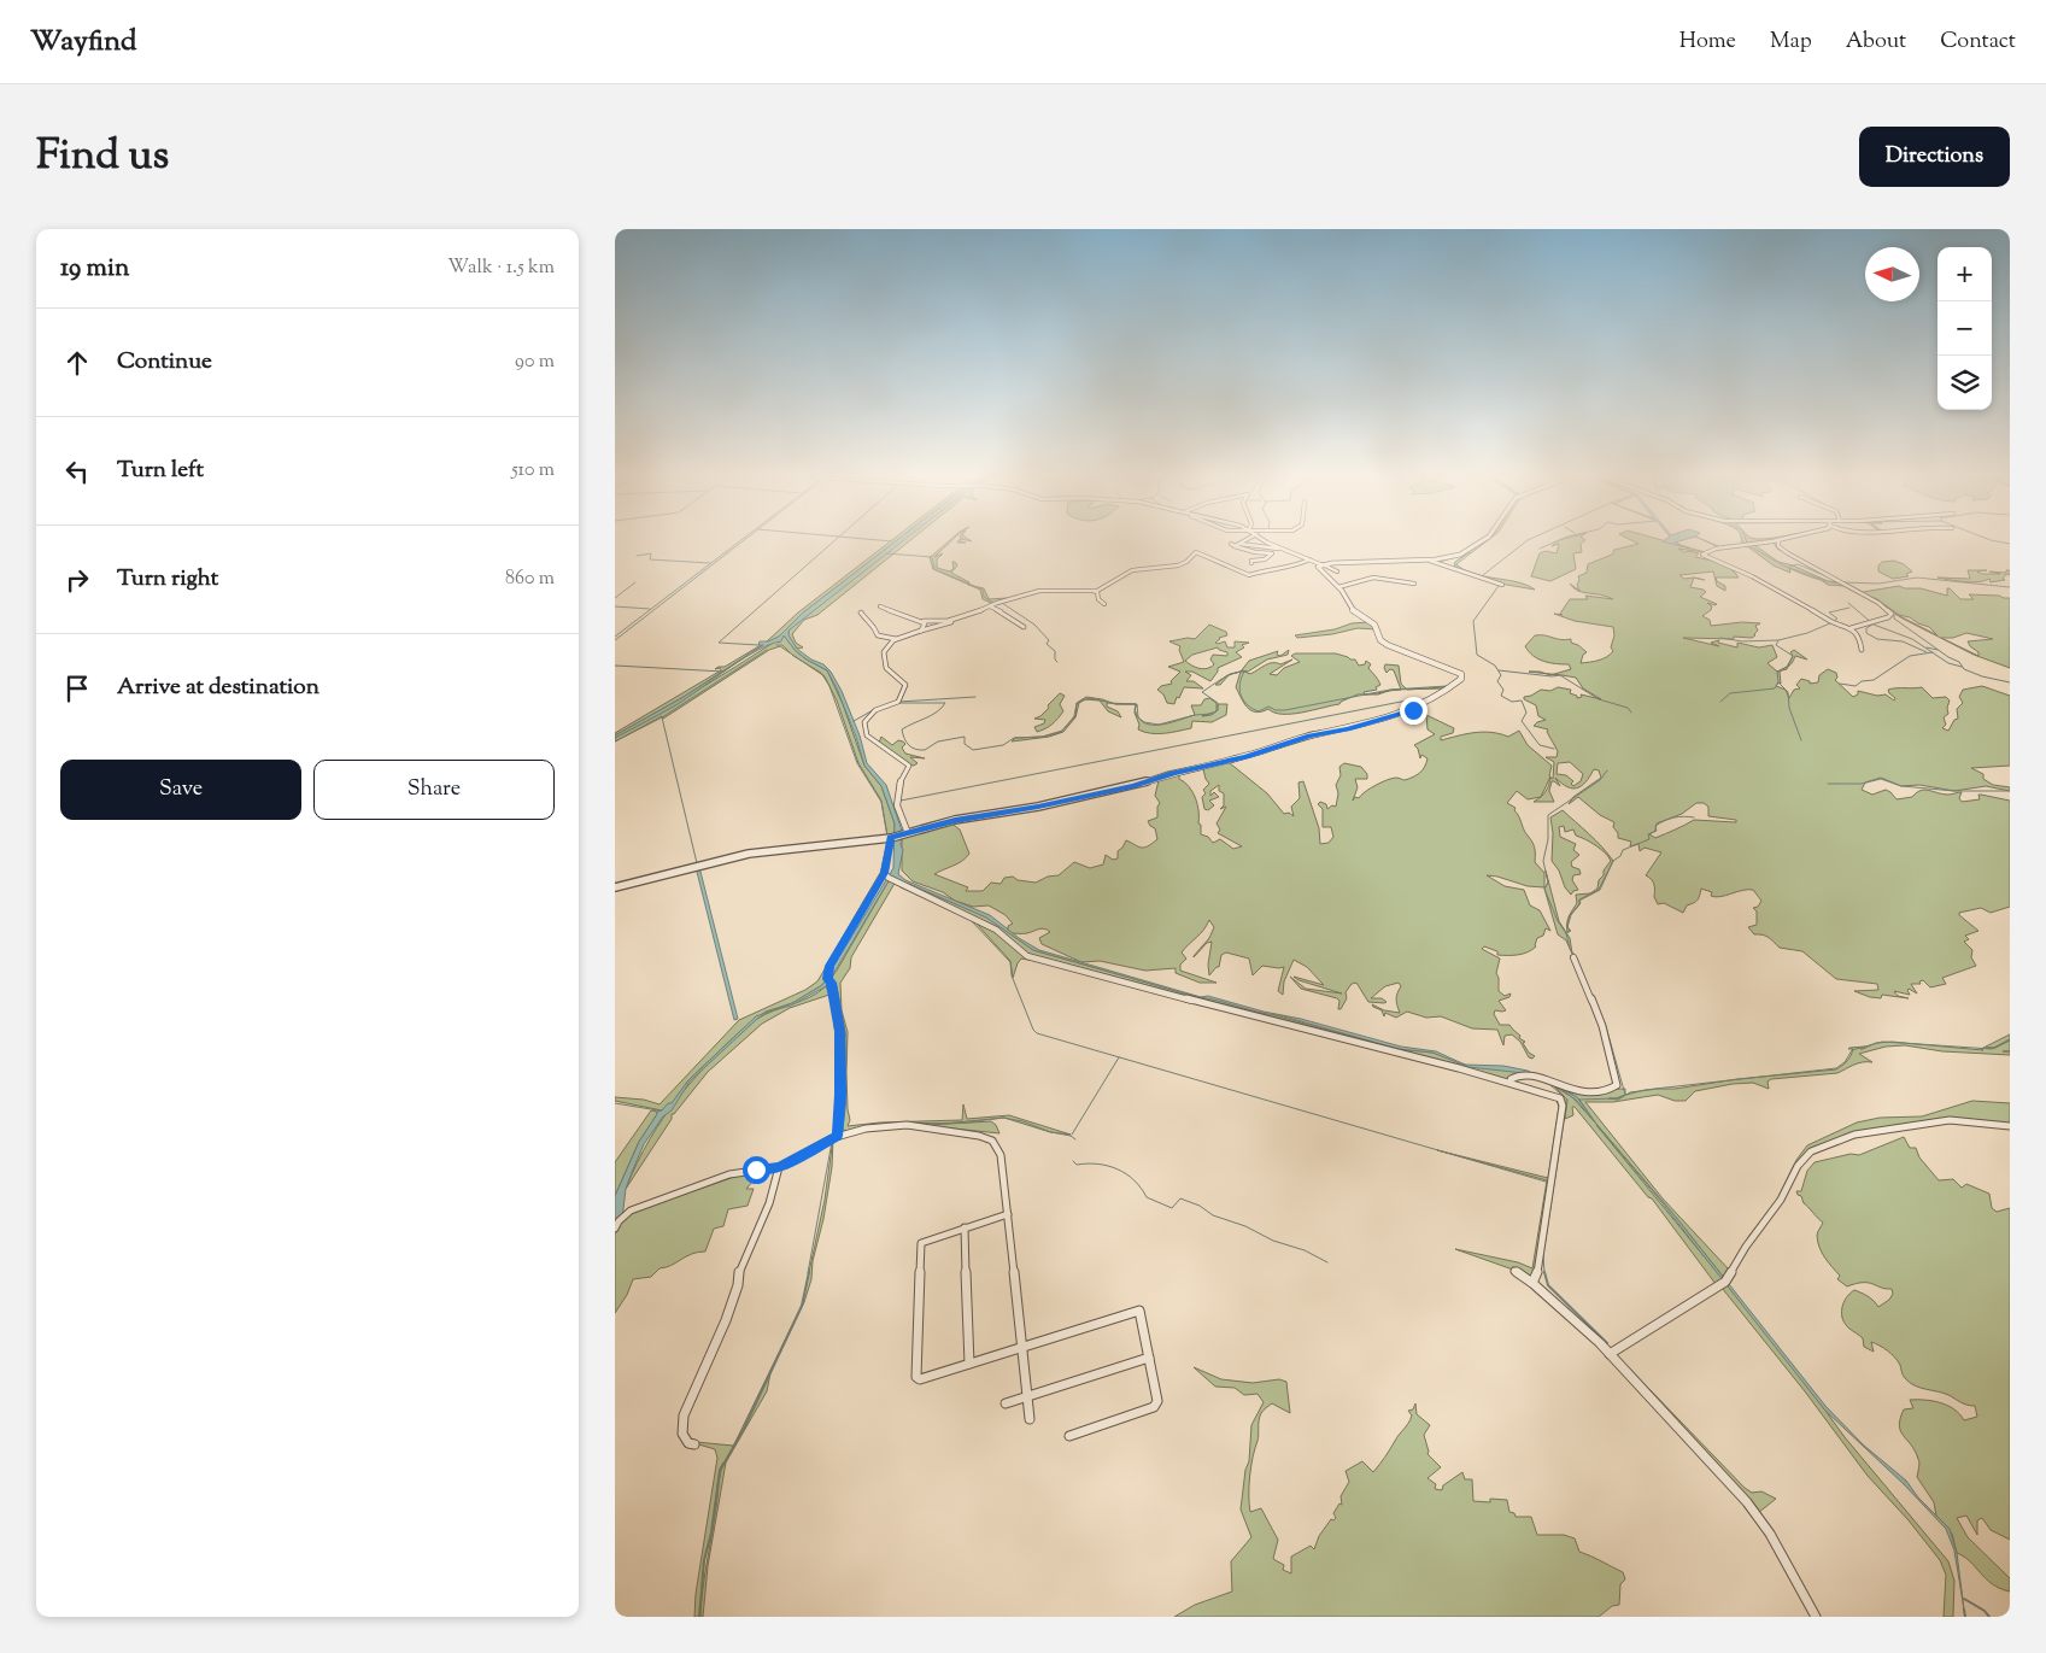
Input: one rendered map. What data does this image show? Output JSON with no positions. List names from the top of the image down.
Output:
{
  "north": "left",
  "page": {
    "header": "Wayfind",
    "nav": [
      "Home",
      "Map",
      "About",
      "Contact"
    ],
    "title": "Find us",
    "buttons": [
      "Directions",
      ["Save", "Share"]
    ],
    "heading": ["19 min", "Walk · 1.5 km"],
    "map_buttons": ["+", "−"],
    "list": [
      ["Continue", "90 m"],
      ["Turn left", "510 m"],
      ["Turn right", "860 m"],
      "Arrive at destination"
    ]
  }
}
